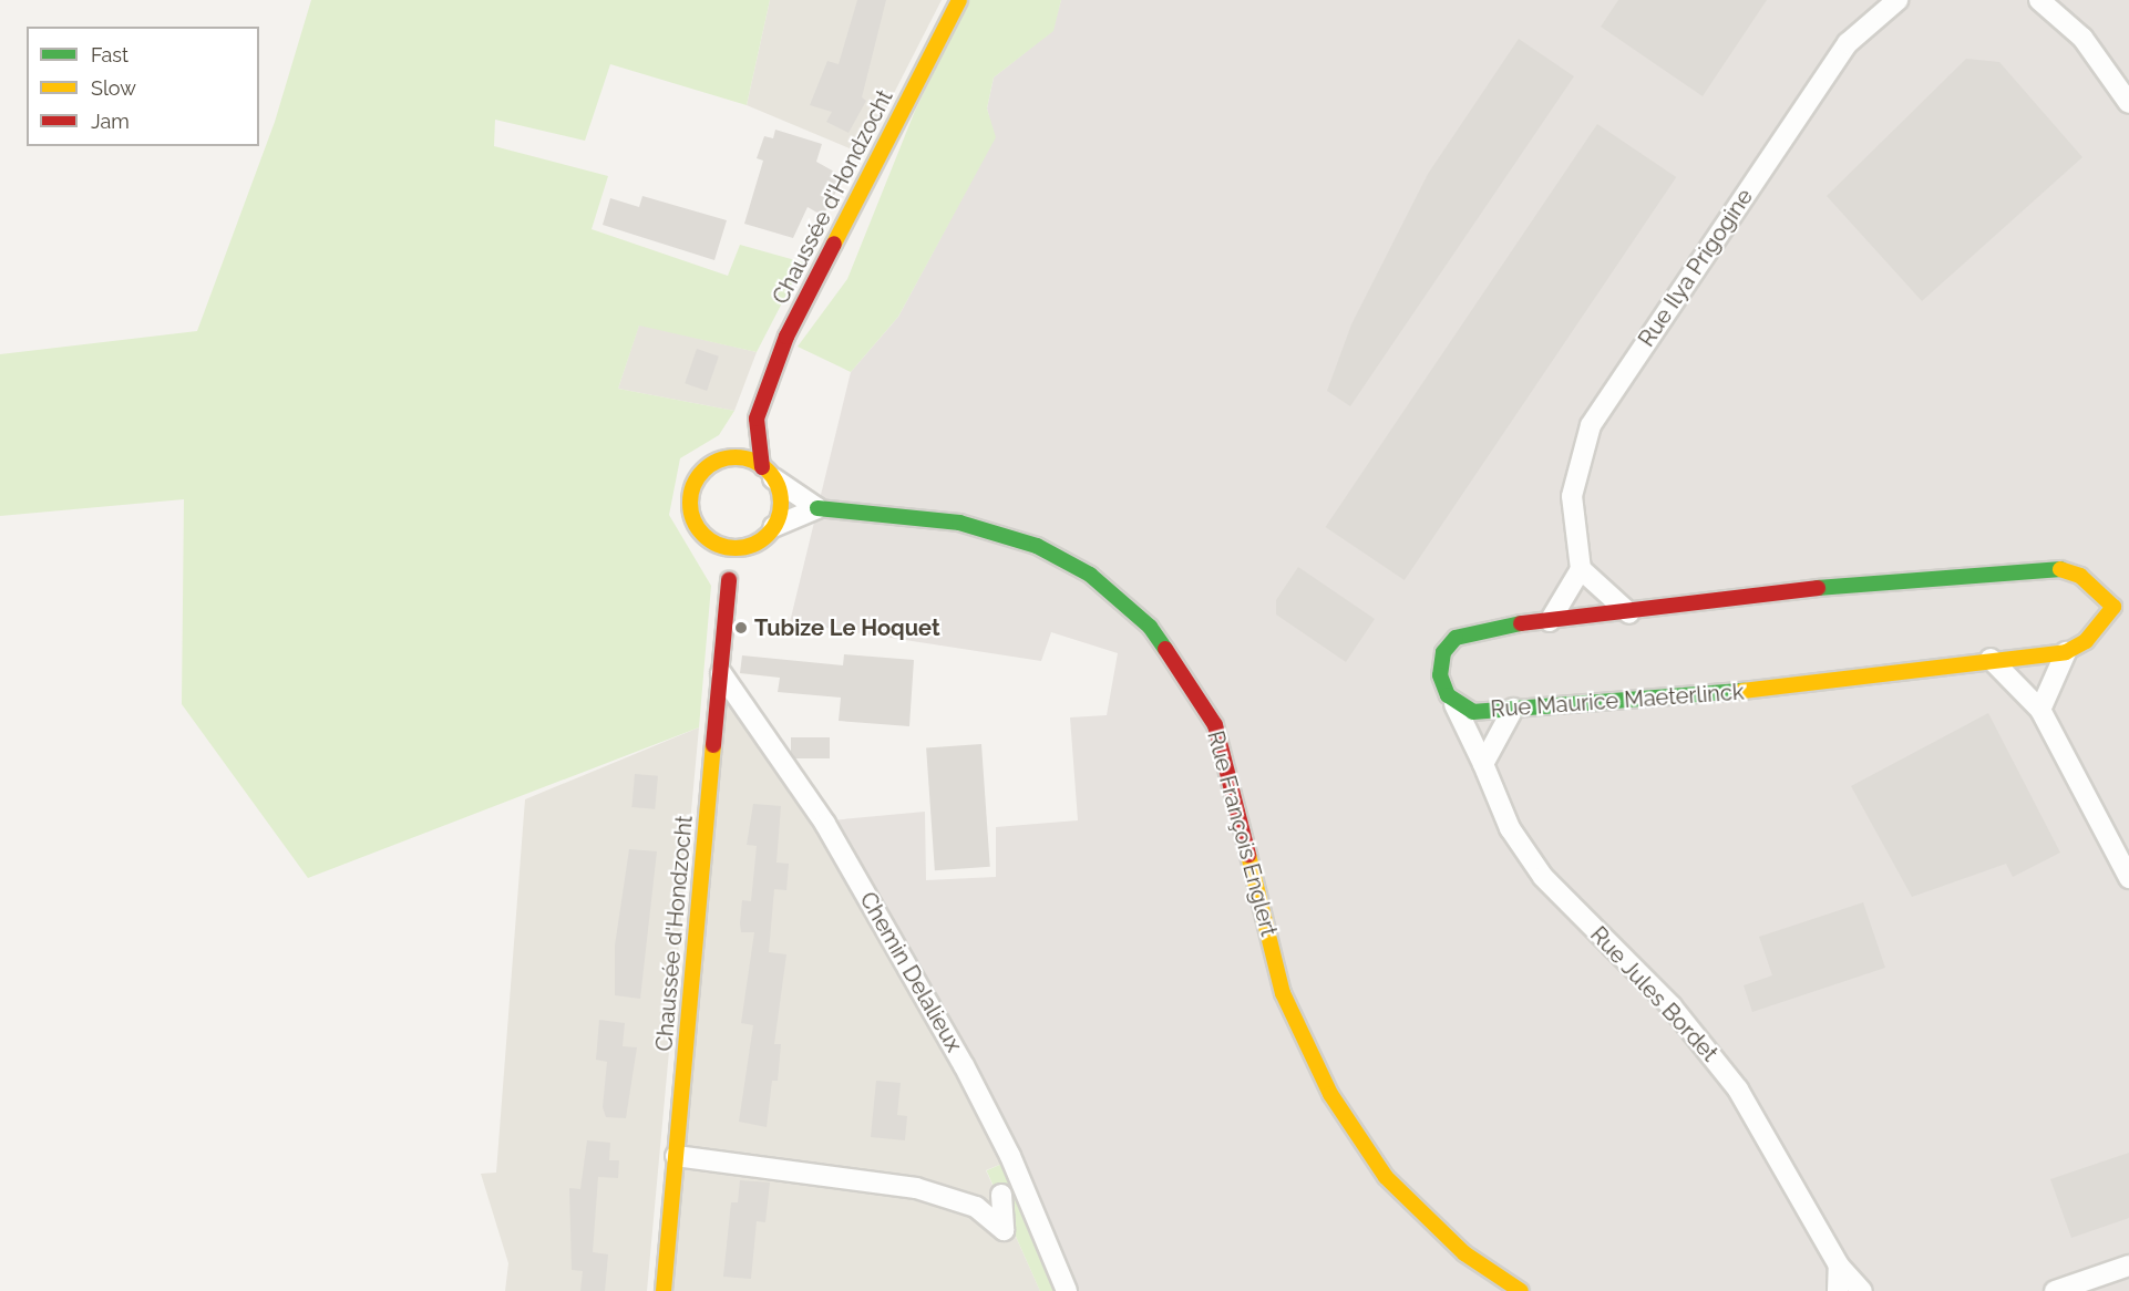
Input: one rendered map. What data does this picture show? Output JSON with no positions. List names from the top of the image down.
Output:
{
  "streets": {
    "street": [
      "Chaussée d'Hondzocht",
      "Rue Ilya Prigogine",
      "Rue Maurice Maeterlinck",
      "Rue François Englert",
      "Chemin Delalieux",
      "Rue Jules Bordet"
    ]
  },
  "crossings": [
    ["Chaussée d'Hondzocht", "Chemin Delalieux"],
    ["Rue Maurice Maeterlinck", "Rue Jules Bordet"]
  ],
  "places": ["Tubize Le Hoquet"],
  "legend": ["Fast", "Slow", "Jam"]
}
